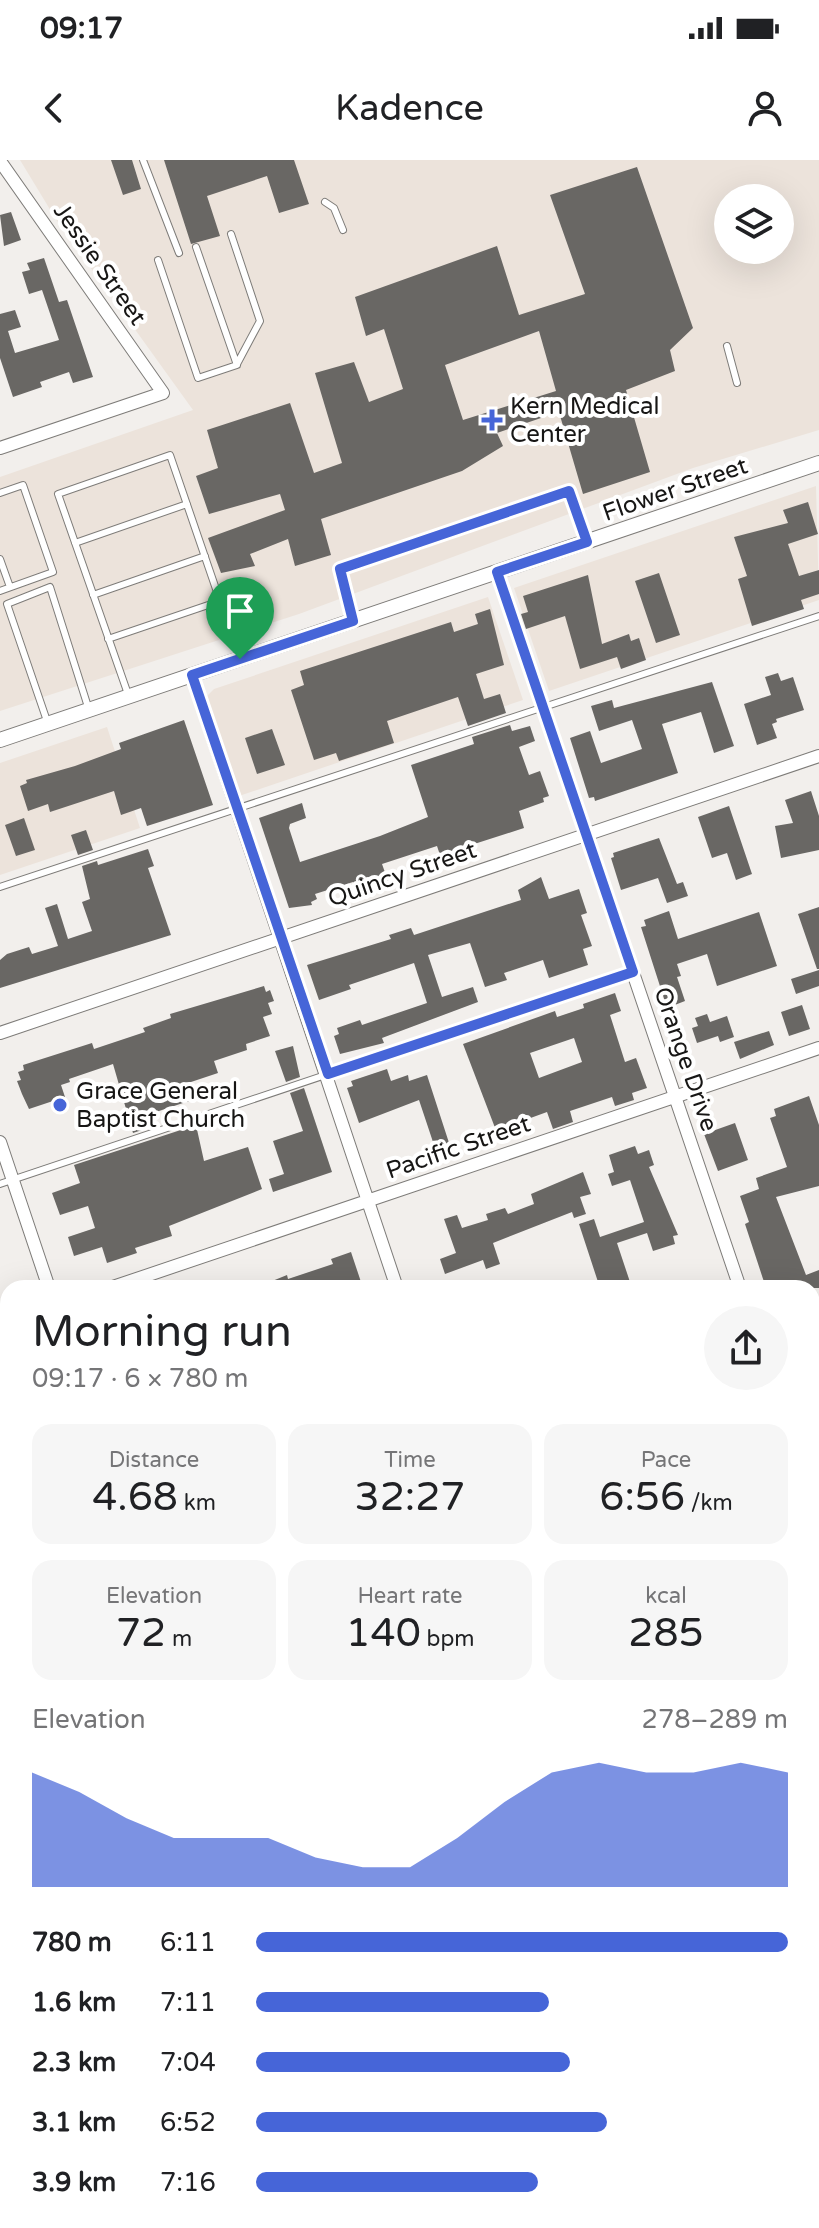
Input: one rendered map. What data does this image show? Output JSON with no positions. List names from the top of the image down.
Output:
{
  "streets": {
    "street": [
      "Jessie Street",
      "Flower Street",
      "Quincy Street",
      "Orange Drive",
      "Pacific Street"
    ]
  },
  "crossings": [
    ["Flower Street", "Orange Drive"],
    ["Quincy Street", "Orange Drive"],
    ["Orange Drive", "Pacific Street"]
  ],
  "places": {
    "health": ["Kern Medical Center"],
    "other": ["Grace General Baptist Church"]
  },
  "page": {
    "status": "09:17",
    "header": "Kadence",
    "heading": ["Morning run", "09:17 · 6 × 780 m"],
    "stats": [
      ["Distance", "4.68 km"],
      ["Time", "32:27"],
      ["Pace", "6:56 /km"],
      ["Elevation", "72 m"],
      ["Heart rate", "140 bpm"],
      ["kcal", "285"]
    ],
    "chart": ["Elevation", "278–289 m"],
    "list": [
      {
        "name": "780 m",
        "note": "6:11"
      },
      {
        "name": "1.6 km",
        "note": "7:11"
      },
      {
        "name": "2.3 km",
        "note": "7:04"
      },
      {
        "name": "3.1 km",
        "note": "6:52"
      },
      {
        "name": "3.9 km",
        "note": "7:16"
      }
    ]
  }
}
